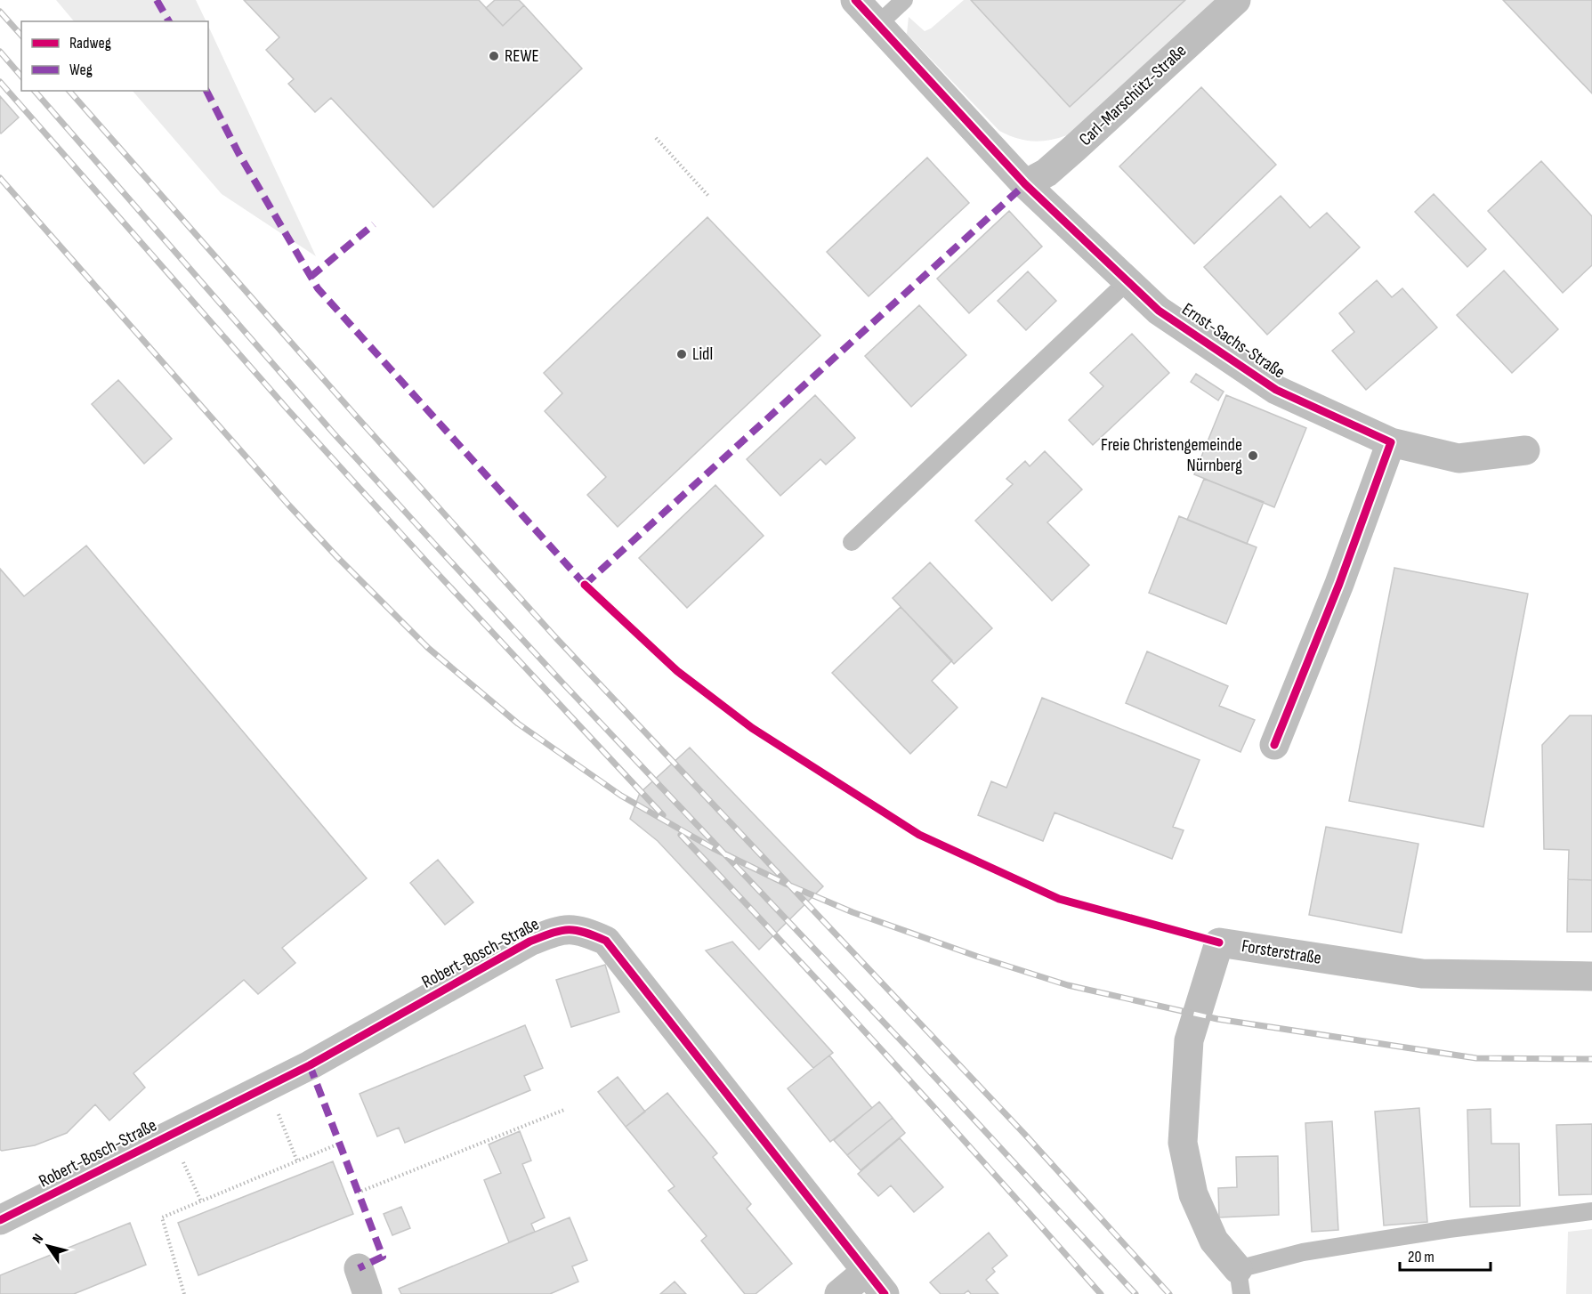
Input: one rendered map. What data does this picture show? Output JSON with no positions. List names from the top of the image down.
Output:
{
  "streets": {
    "street": [
      "Carl-Marschütz-Straße",
      "Ernst-Sachs-Straße",
      "Forsterstraße",
      "Robert-Bosch-Straße"
    ]
  },
  "crossings": [
    ["Carl-Marschütz-Straße", "Ernst-Sachs-Straße"]
  ],
  "places": ["REWE", "Lidl", "Freie Christengemeinde Nürnberg"],
  "legend": ["Radweg", "Weg"],
  "scale_bar": "20 m",
  "north": "top left"
}
